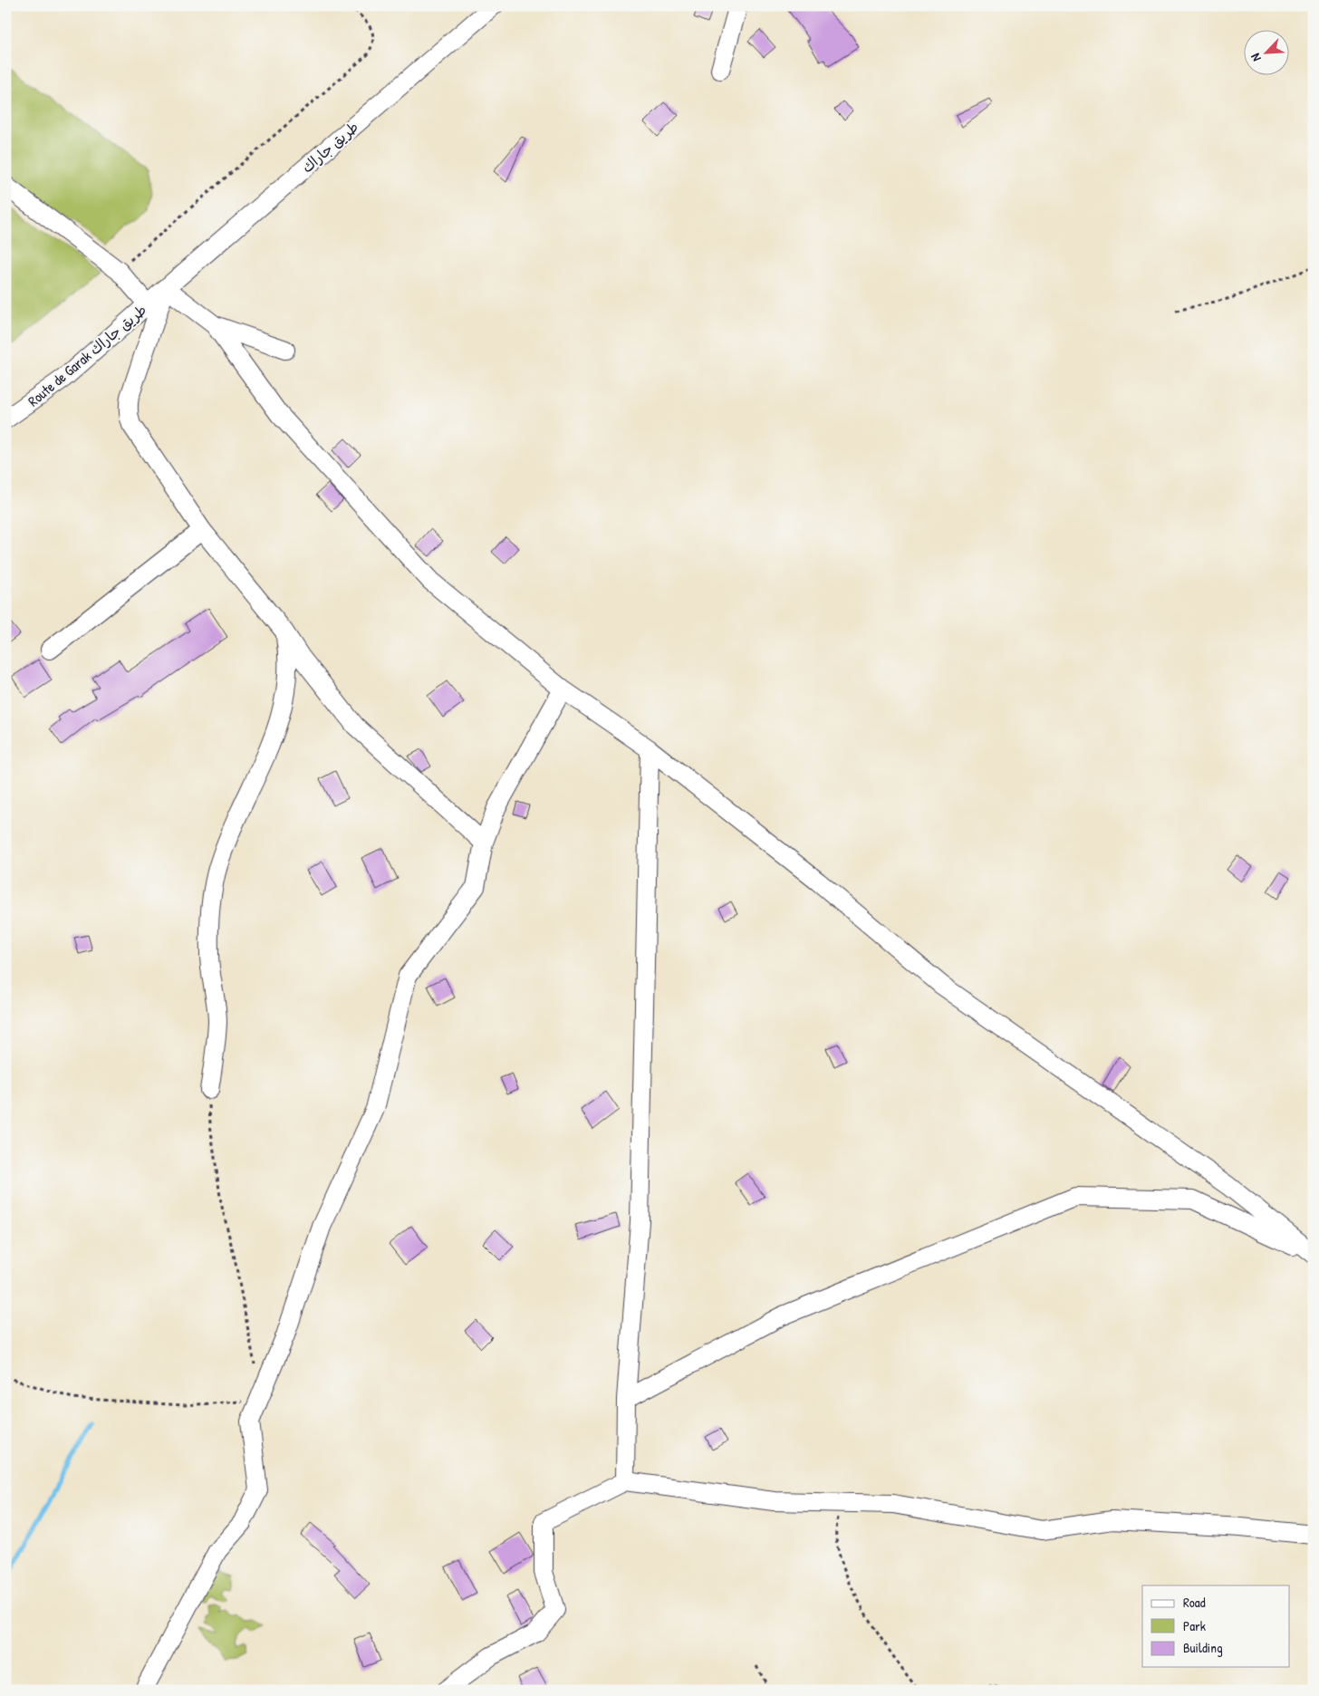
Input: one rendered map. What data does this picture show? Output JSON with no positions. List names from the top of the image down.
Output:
{
  "streets": {
    "street": ["طريق جاراك", "Route de Garak طريق جاراك"]
  },
  "crossings": [
    ["طريق جاراك", "Route de Garak طريق جاراك"]
  ],
  "legend": ["Road", "Park", "Building"],
  "north": "bottom left"
}
